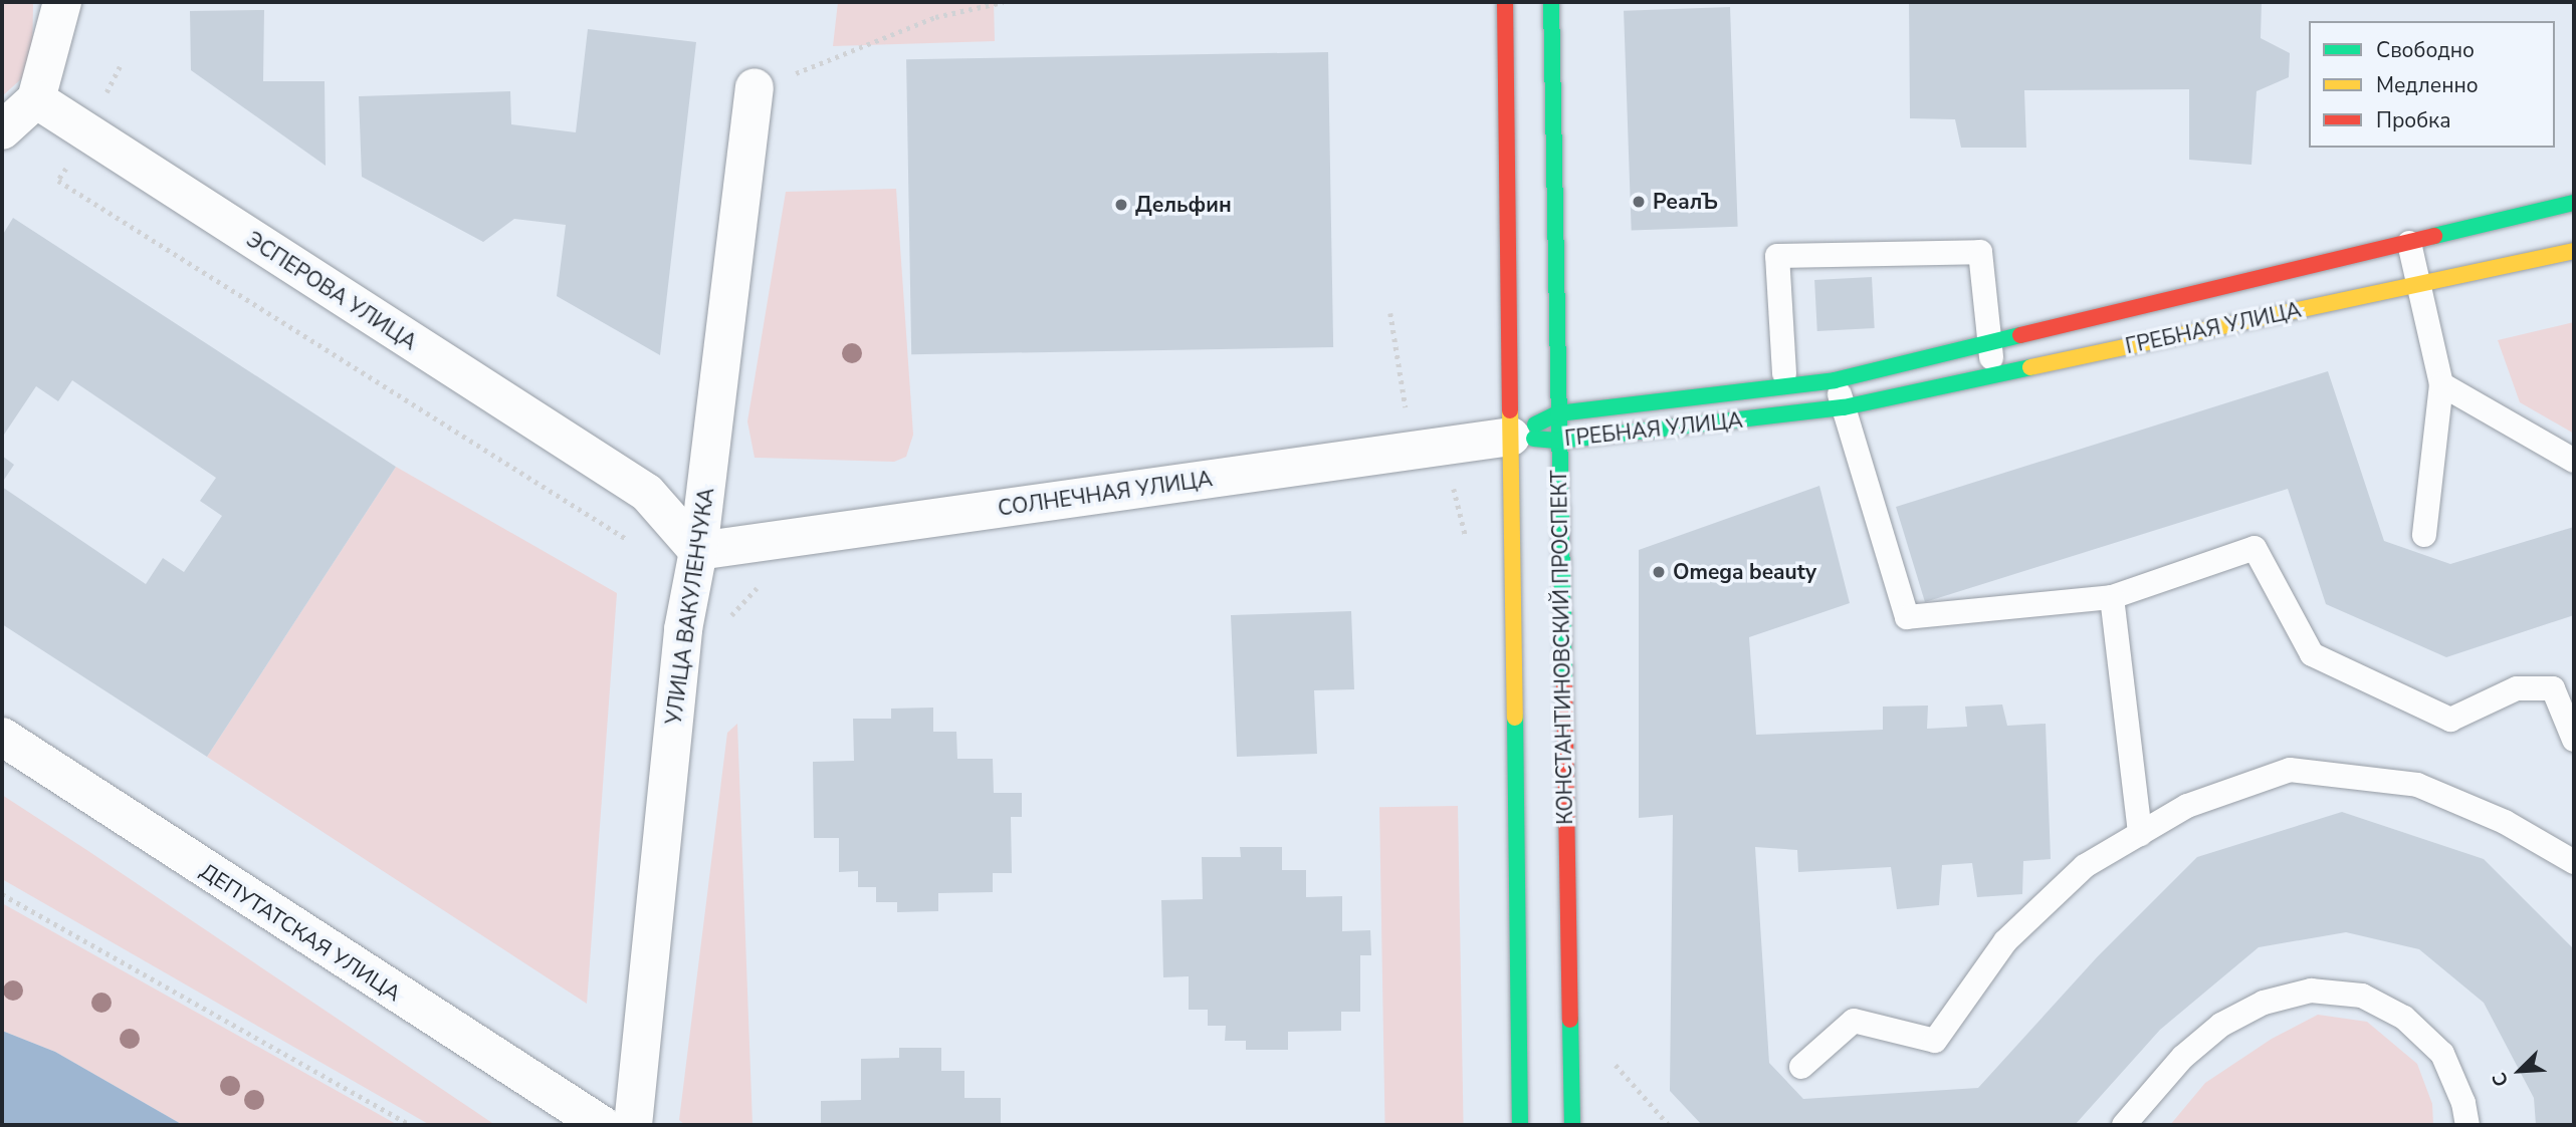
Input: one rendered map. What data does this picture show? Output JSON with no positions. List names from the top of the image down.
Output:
{
  "streets": {
    "street": [
      "ЭСПЕРОВА УЛИЦА",
      "ГРЕБНАЯ УЛИЦА",
      "СОЛНЕЧНАЯ УЛИЦА",
      "УЛИЦА ВАКУЛЕНЧУКА",
      "КОНСТАНТИНОВСКИЙ ПРОСПЕКТ",
      "ДЕПУТАТСКАЯ УЛИЦА"
    ]
  },
  "crossings": [
    ["ЭСПЕРОВА УЛИЦА", "СОЛНЕЧНАЯ УЛИЦА"],
    ["ЭСПЕРОВА УЛИЦА", "УЛИЦА ВАКУЛЕНЧУКА"],
    ["ГРЕБНАЯ УЛИЦА", "СОЛНЕЧНАЯ УЛИЦА"],
    ["ГРЕБНАЯ УЛИЦА", "КОНСТАНТИНОВСКИЙ ПРОСПЕКТ"],
    ["СОЛНЕЧНАЯ УЛИЦА", "УЛИЦА ВАКУЛЕНЧУКА"]
  ],
  "places": ["РеалЪ", "Дельфин", "Omega beauty"],
  "legend": ["Свободно", "Медленно", "Пробка"],
  "north": "bottom left"
}
